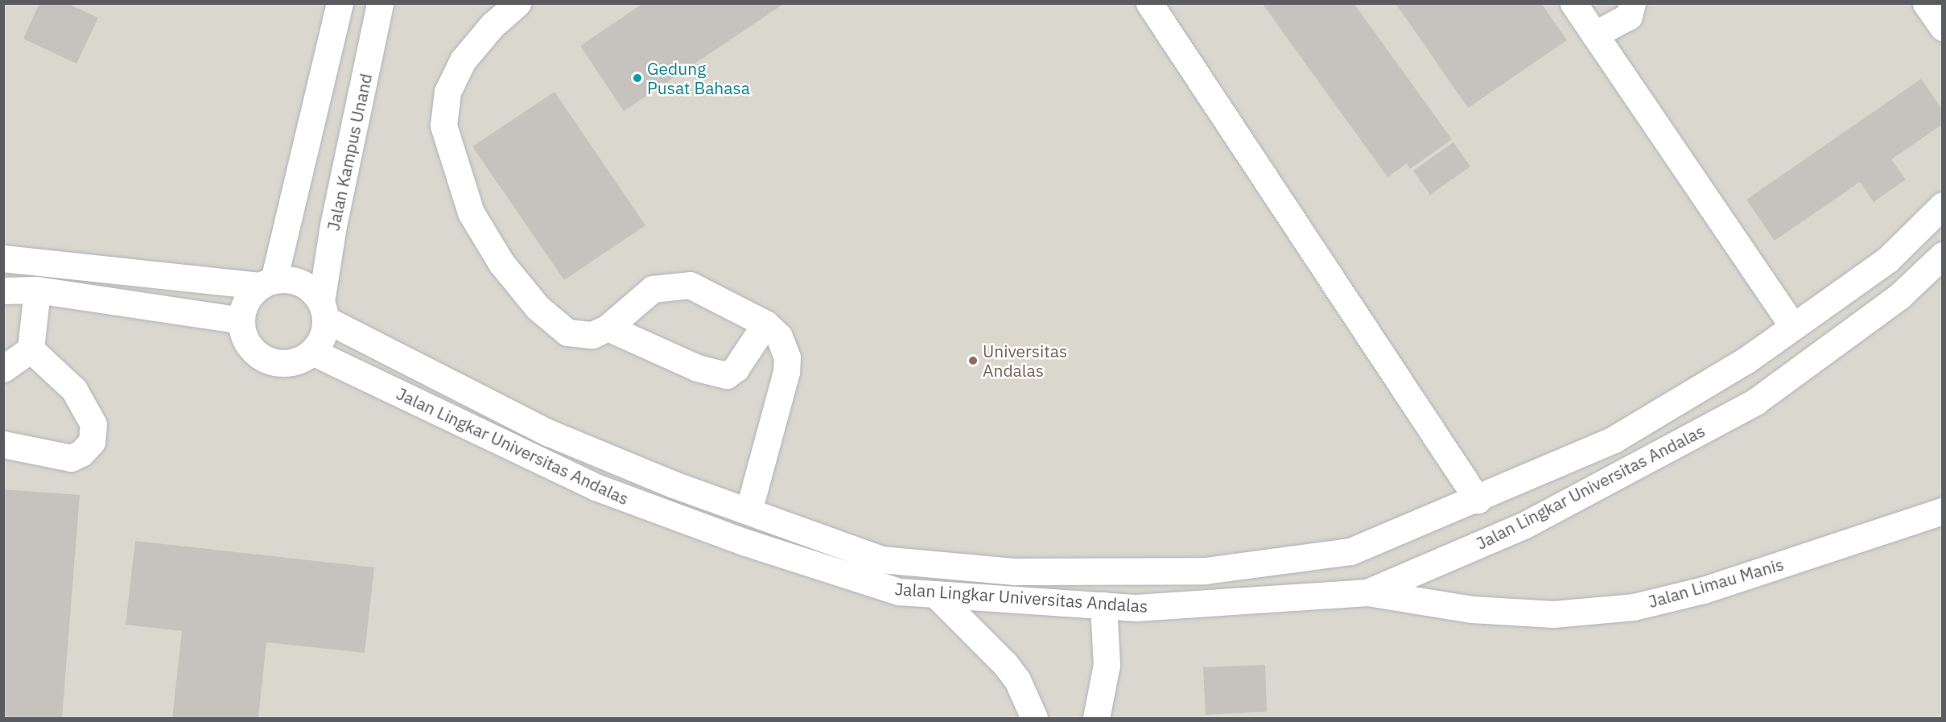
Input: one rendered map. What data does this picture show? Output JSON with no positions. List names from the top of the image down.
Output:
{
  "streets": {
    "street": ["Jalan Kampus Unand", "Jalan Lingkar Universitas Andalas", "Jalan Limau Manis"]
  },
  "crossings": [
    ["Jalan Kampus Unand", "Jalan Lingkar Universitas Andalas"],
    ["Jalan Lingkar Universitas Andalas", "Jalan Limau Manis"]
  ],
  "places": ["Gedung Pusat Bahasa", "Universitas Andalas"]
}
